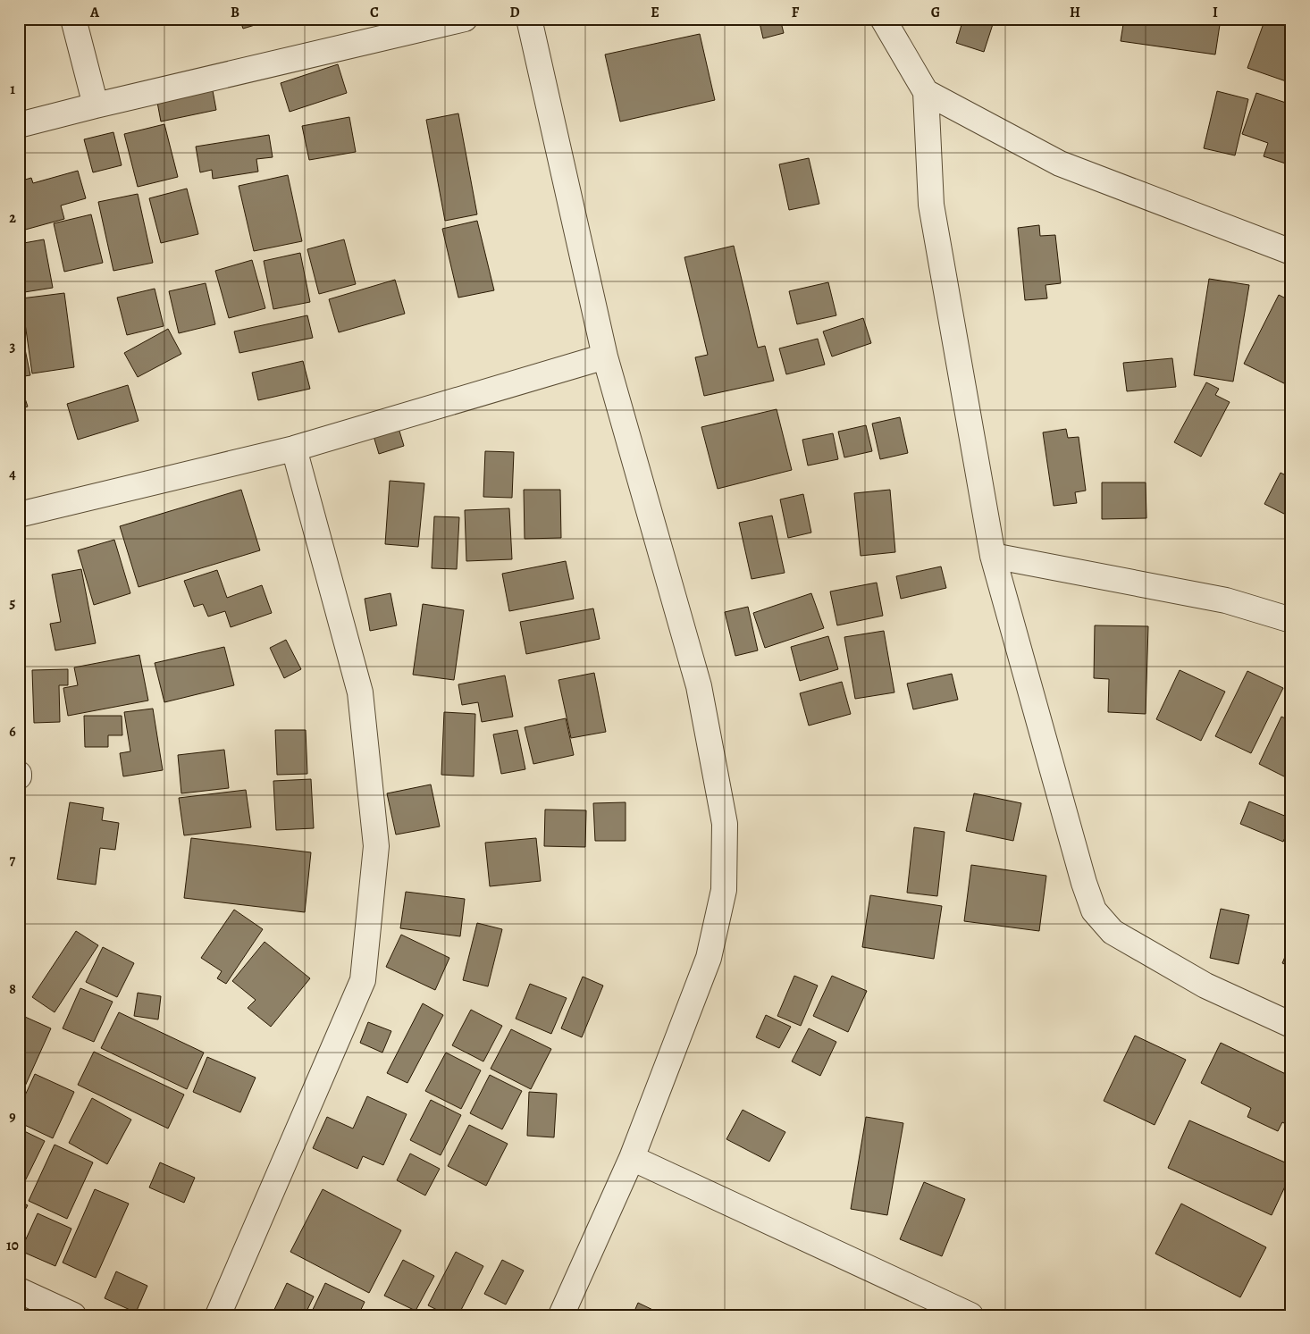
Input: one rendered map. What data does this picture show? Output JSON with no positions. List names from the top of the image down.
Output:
{
  "grid": {
    "columns": [
      "A",
      "B",
      "C",
      "D",
      "E",
      "F",
      "G",
      "H",
      "I"
    ],
    "rows": [
      "1",
      "2",
      "3",
      "4",
      "5",
      "6",
      "7",
      "8",
      "9",
      "10"
    ]
  }
}
